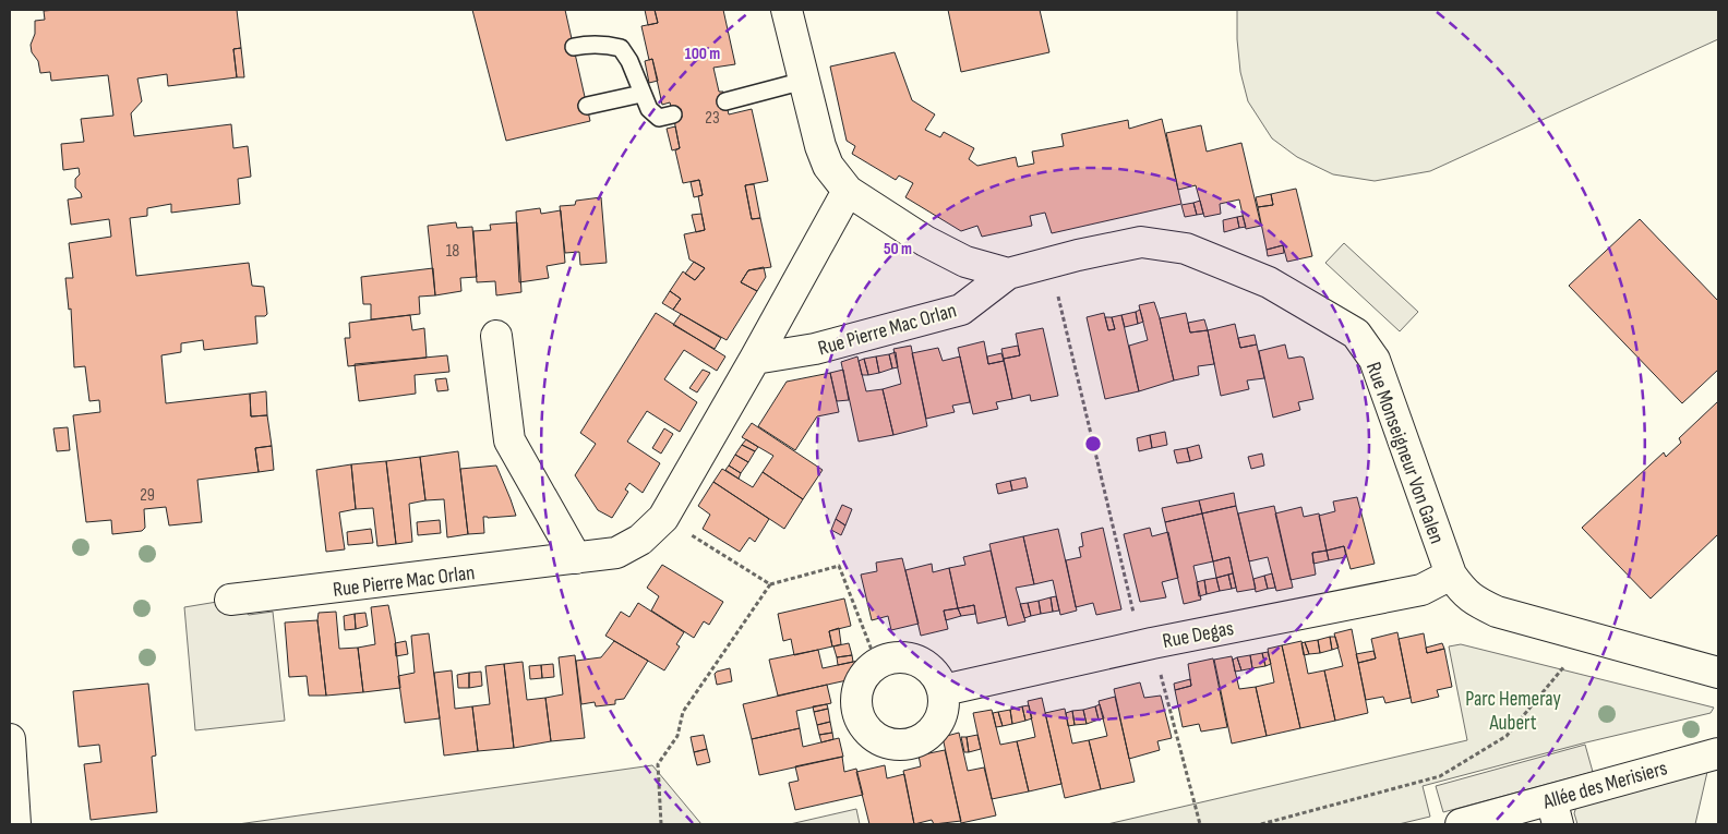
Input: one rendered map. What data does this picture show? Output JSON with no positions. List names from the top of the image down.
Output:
{
  "streets": {
    "street": [
      "Rue Pierre Mac Orlan",
      "Rue Monseigneur Von Galen",
      "Rue Degas",
      "Allée des Merisiers"
    ]
  },
  "crossings": [
    ["Rue Pierre Mac Orlan", "Rue Monseigneur Von Galen"],
    ["Rue Monseigneur Von Galen", "Rue Degas"]
  ],
  "parks": ["Parc Hemeray Aubert"],
  "house_numbers": ["23", "18", "29"],
  "rings": ["100 m", "50 m"]
}
